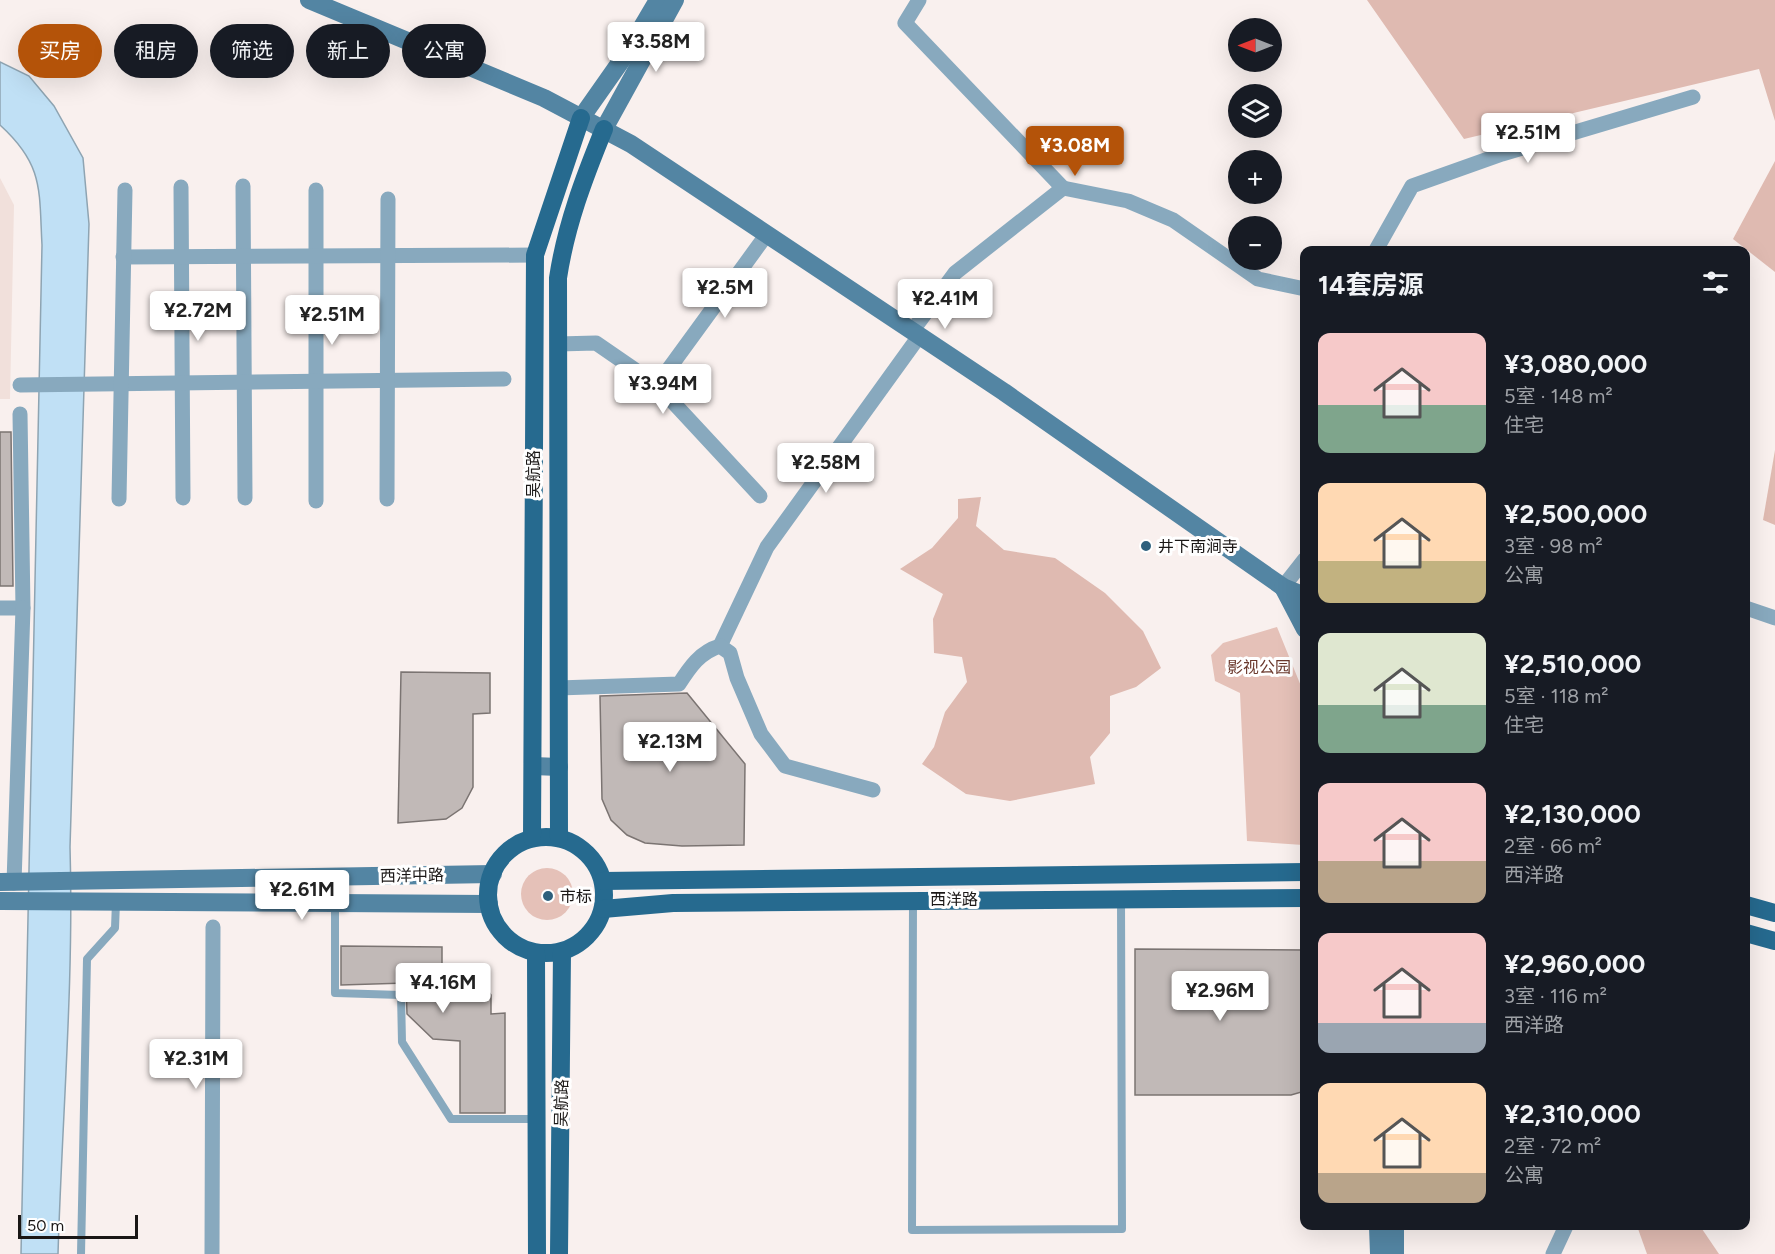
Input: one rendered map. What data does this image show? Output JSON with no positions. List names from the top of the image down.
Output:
{
  "streets": {
    "main road": ["吴航路", "西洋中路", "西洋路"]
  },
  "crossings": [
    ["吴航路", "西洋中路"],
    ["吴航路", "西洋路"],
    ["西洋中路", "西洋路"]
  ],
  "parks": ["影视公园"],
  "places": ["井下南涧寺", "市标"],
  "scale_bar": "50 m",
  "north": "left",
  "page": {
    "map_buttons": ["+", "−"],
    "price": [
      "¥3.58M",
      "¥2.51M",
      "¥3.08M",
      "¥2.5M",
      "¥2.41M",
      "¥2.72M",
      "¥2.51M",
      "¥3.94M",
      "¥2.58M",
      "¥2.13M",
      "¥2.61M",
      "¥4.16M",
      "¥2.96M",
      "¥2.31M"
    ],
    "chip": [
      "买房",
      "租房",
      "筛选",
      "新上",
      "公寓"
    ],
    "heading": "14套房源",
    "list": [
      {
        "name": "¥3,080,000",
        "note": "5室 · 148 m² · 住宅"
      },
      {
        "name": "¥2,500,000",
        "note": "3室 · 98 m² · 公寓"
      },
      {
        "name": "¥2,510,000",
        "note": "5室 · 118 m² · 住宅"
      },
      {
        "name": "¥2,130,000",
        "note": "2室 · 66 m² · 西洋路"
      },
      {
        "name": "¥2,960,000",
        "note": "3室 · 116 m² · 西洋路"
      },
      {
        "name": "¥2,310,000",
        "note": "2室 · 72 m² · 公寓"
      }
    ],
    "scale": "50 m"
  }
}
